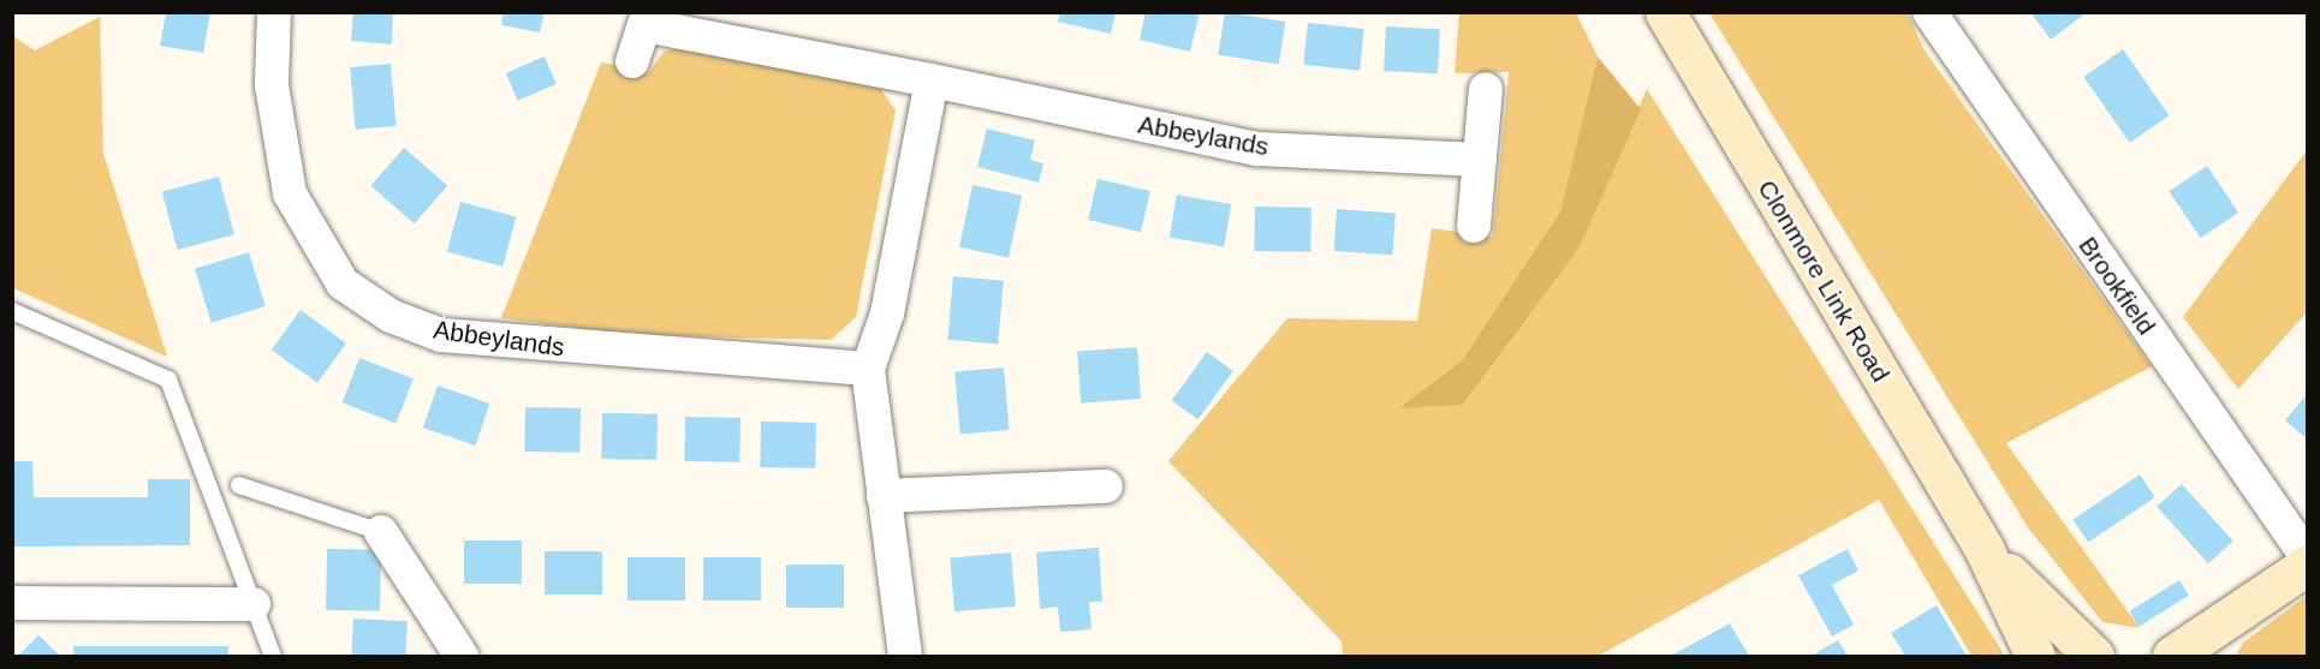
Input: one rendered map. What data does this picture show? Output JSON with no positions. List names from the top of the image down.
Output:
{
  "streets": {
    "main road": ["Clonmore Link Road"],
    "street": ["Abbeylands", "Brookfield"]
  }
}
